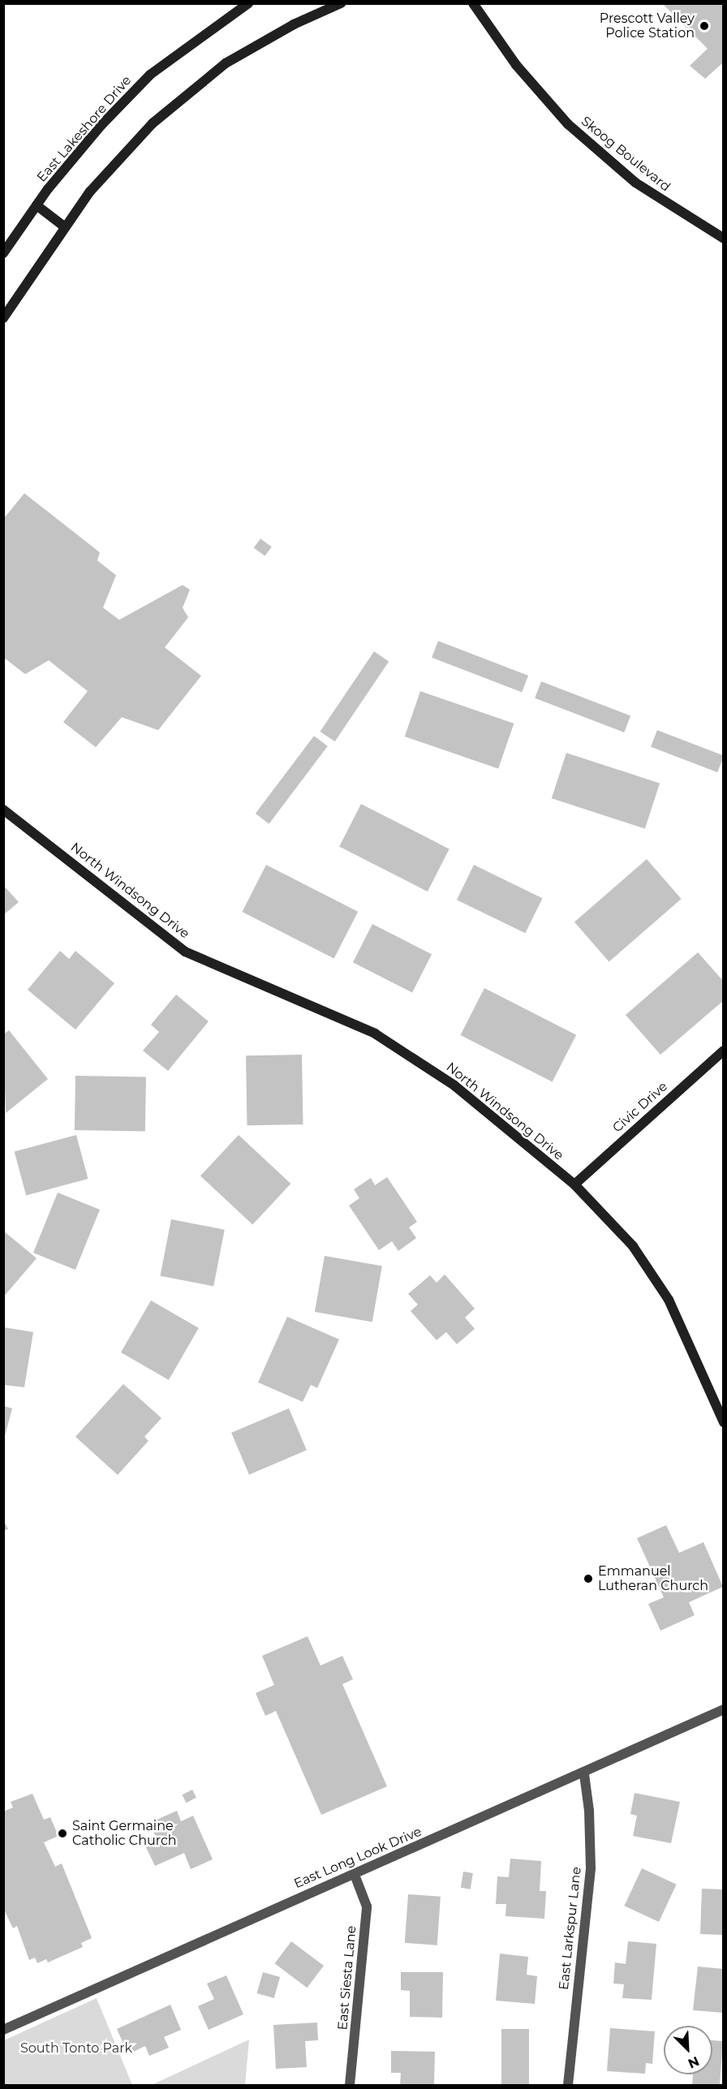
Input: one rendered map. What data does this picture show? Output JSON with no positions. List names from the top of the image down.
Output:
{
  "streets": {
    "street": [
      "East Lakeshore Drive",
      "Skoog Boulevard",
      "North Windsong Drive",
      "Civic Drive",
      "East Long Look Drive",
      "East Larkspur Lane",
      "East Siesta Lane"
    ]
  },
  "crossings": [
    ["North Windsong Drive", "Civic Drive"],
    ["East Long Look Drive", "East Larkspur Lane"],
    ["East Long Look Drive", "East Siesta Lane"]
  ],
  "parks": ["South Tonto Park"],
  "places": ["Prescott Valley Police Station", "Emmanuel Lutheran Church", "Saint Germaine Catholic Church"],
  "north": "bottom right"
}
